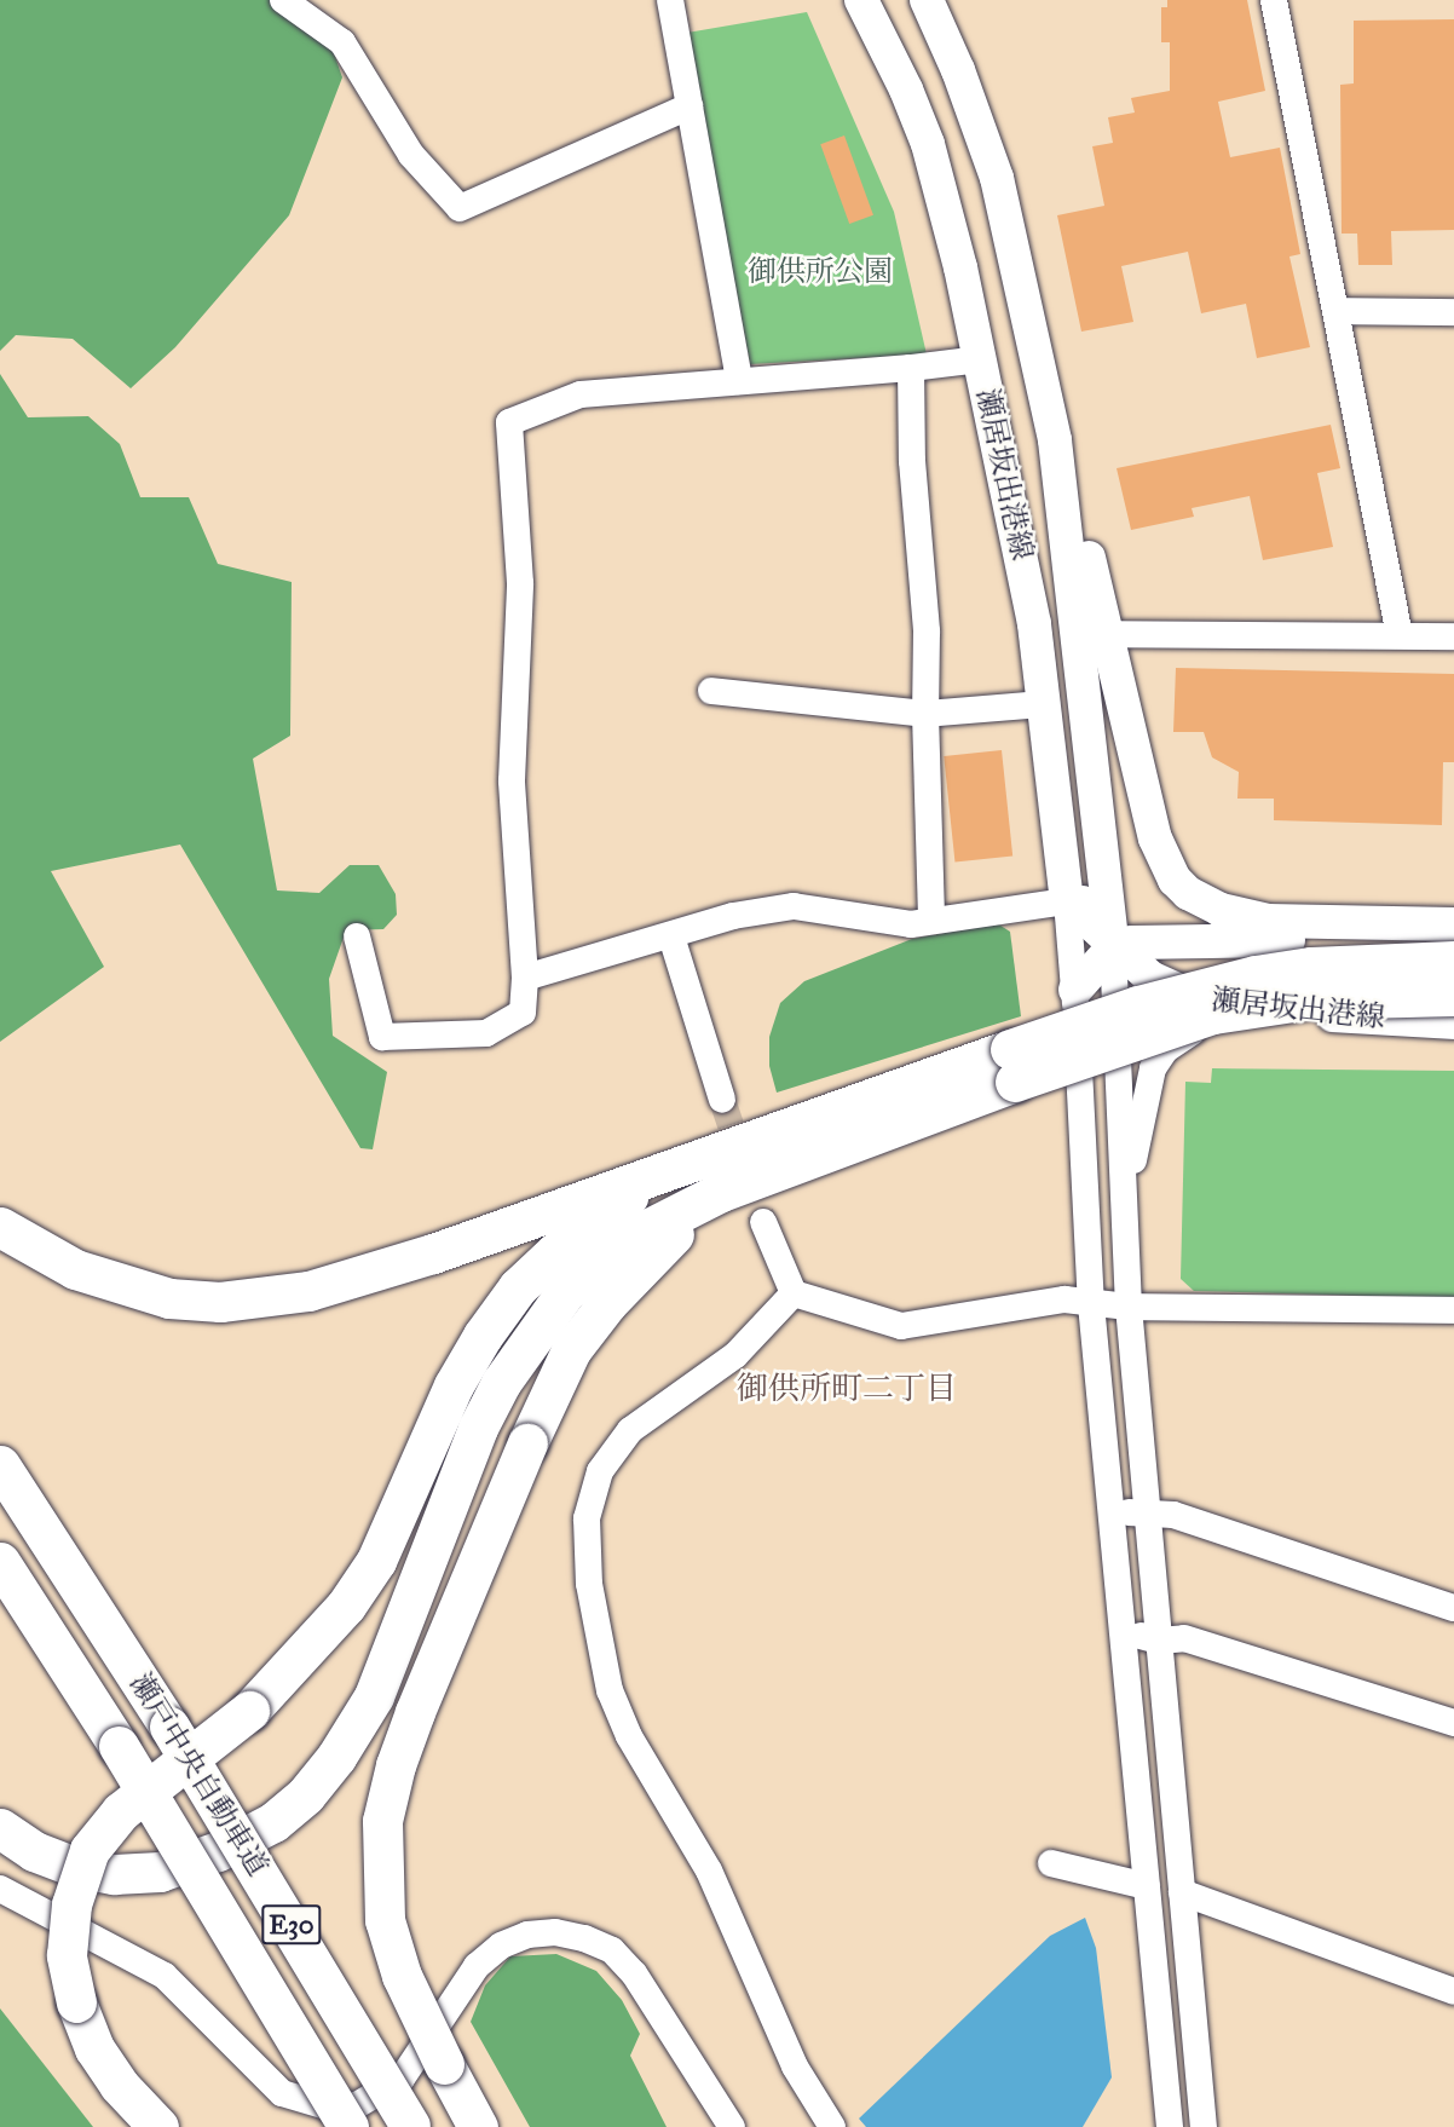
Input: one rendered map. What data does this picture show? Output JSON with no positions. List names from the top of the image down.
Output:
{
  "streets": {
    "highway": ["瀬戸中央自動車道", "E30"],
    "main road": ["瀬居坂出港線"]
  },
  "districts": ["御供所町二丁目"],
  "parks": ["御供所公園"]
}
